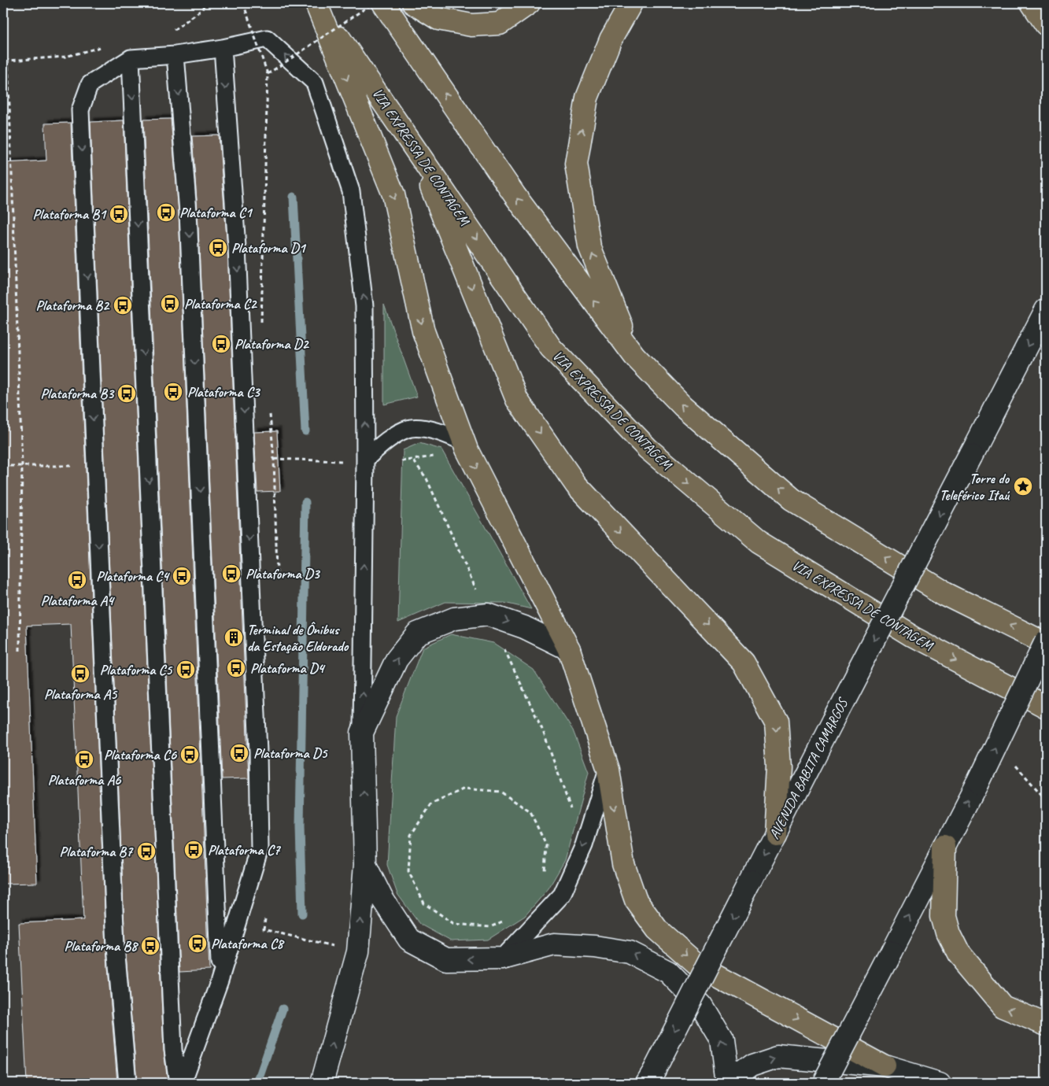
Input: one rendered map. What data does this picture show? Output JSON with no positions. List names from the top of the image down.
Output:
{
  "streets": {
    "highway": ["VIA EXPRESSA DE CONTAGEM"],
    "main road": ["AVENIDA BABITA CAMARGOS"]
  },
  "places": {
    "bus stop": [
      "Plataforma C1",
      "Plataforma B1",
      "Plataforma D1",
      "Plataforma C2",
      "Plataforma B2",
      "Plataforma D2",
      "Plataforma C3",
      "Plataforma B3",
      "Plataforma D3",
      "Plataforma C4",
      "Plataforma A4",
      "Plataforma D4",
      "Plataforma C5",
      "Plataforma A5",
      "Plataforma D5",
      "Plataforma C6",
      "Plataforma A6",
      "Plataforma C7",
      "Plataforma B7",
      "Plataforma C8",
      "Plataforma B8"
    ],
    "place": ["Torre do Teleférico Itaú"],
    "building": ["Terminal de Ônibus da Estação Eldorado"]
  }
}
